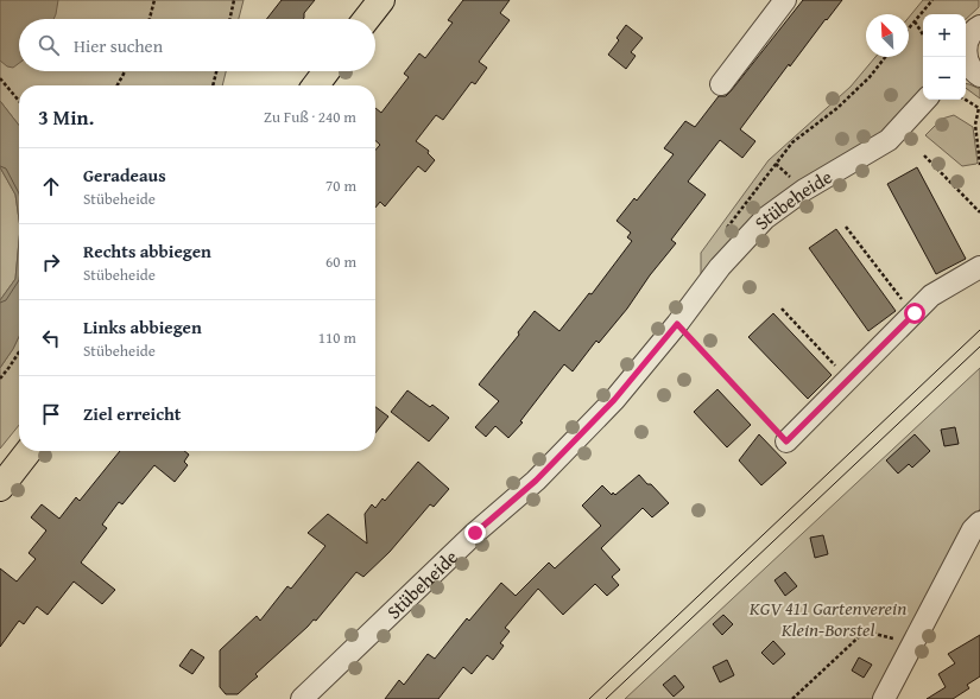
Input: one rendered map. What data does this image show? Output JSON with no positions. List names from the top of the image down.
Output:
{
  "streets": {
    "street": ["Stübeheide"]
  },
  "parks": ["KGV 411 Gartenverein Klein-Borstel"],
  "north": "top left",
  "page": {
    "map_buttons": ["+", "−"],
    "search": "Hier suchen",
    "heading": ["3 Min.", "Zu Fuß · 240 m"],
    "list": [
      ["Geradeaus", "Stübeheide", "70 m"],
      ["Rechts abbiegen", "Stübeheide", "60 m"],
      ["Links abbiegen", "Stübeheide", "110 m"],
      "Ziel erreicht"
    ]
  }
}
